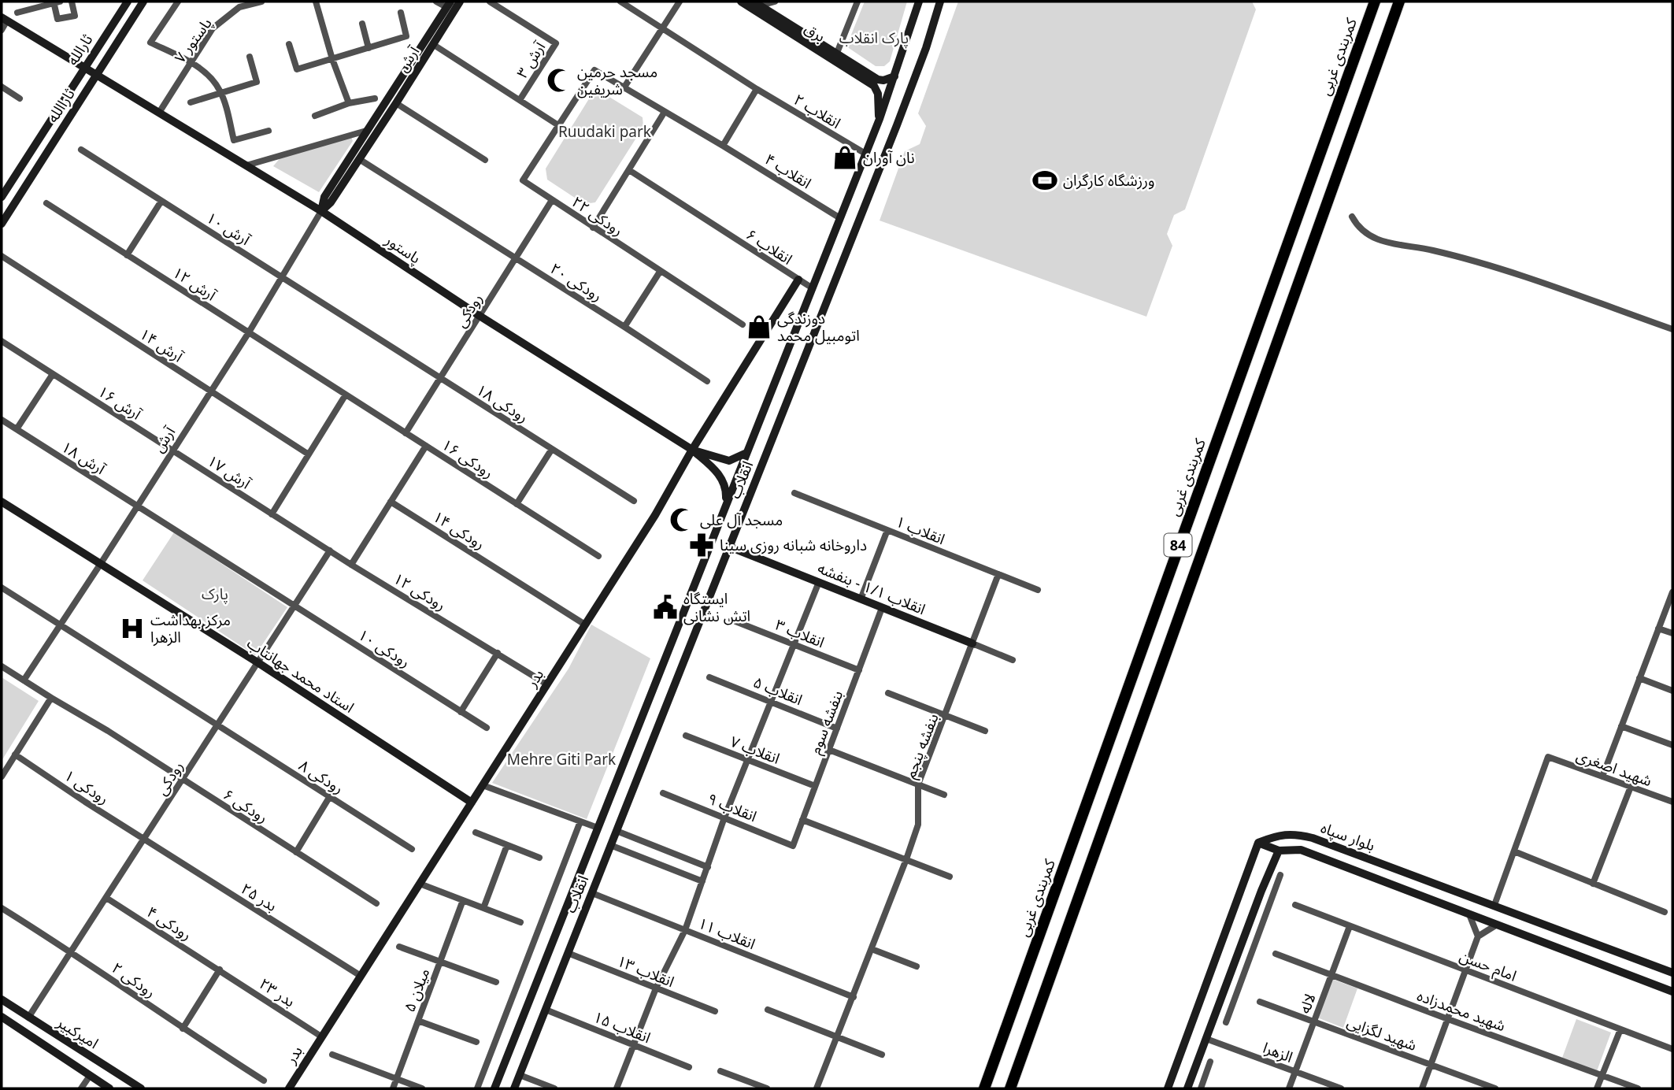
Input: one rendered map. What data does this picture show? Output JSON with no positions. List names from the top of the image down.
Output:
{
  "streets": {
    "highway": ["کمربندی غربی", "84"],
    "main road": [
      "برق",
      "ثارالله",
      "آرش",
      "ثاراالله",
      "پاستور",
      "انقلاب",
      "انقلاب ۱/۱ - بنفشه",
      "استاد محمد جهانتاب",
      "بدر",
      "بلوار سپاه",
      "امیرکبیر"
    ],
    "street": [
      "پاستور ۷",
      "آرش ۳",
      "انقلاب ۲",
      "انقلاب ۴",
      "رودکی ۲۲",
      "آرش ۱۰",
      "انقلاب ۶",
      "رودکی ۲۰",
      "آرش ۱۲",
      "رودکی",
      "آرش ۱۴",
      "آرش ۱۶",
      "رودکی ۱۸",
      "آرش ۱۸",
      "رودکی ۱۶",
      "آرش ۱۷",
      "رودکی ۱۴",
      "انقلاب ۱",
      "رودکی ۱۲",
      "انقلاب ۳",
      "رودکی ۱۰",
      "انقلاب ۵",
      "بنفشه سوم",
      "بنفشه پنجم",
      "انقلاب ۷",
      "شهید اصغری",
      "رودکی ۸",
      "رودکی ۱",
      "رودکی ۶",
      "انقلاب ۹",
      "بدر ۲۵",
      "رودکی ۴",
      "انقلاب ۱۱",
      "امام حسن",
      "انقلاب ۱۳",
      "رودکی ۲",
      "میلان ۵",
      "بدر ۲۳",
      "لاله",
      "شهید محمدزاده",
      "انقلاب ۱۵",
      "شهید لگزایی",
      "الزهرا"
    ]
  },
  "crossings": [
    ["برق", "انقلاب"],
    ["پاستور ۷", "پاستور"],
    ["ثارالله", "پاستور"],
    ["آرش", "آرش ۱۰"],
    ["آرش", "پاستور"],
    ["آرش", "رودکی ۲۰"],
    ["آرش", "آرش ۱۲"],
    ["آرش", "آرش ۱۴"],
    ["آرش", "آرش ۱۶"],
    ["آرش", "آرش ۱۸"],
    ["آرش", "آرش ۱۷"],
    ["آرش", "استاد محمد جهانتاب"],
    ["آرش", "رودکی ۸"],
    ["آرش", "رودکی ۶"],
    ["ثاراالله", "پاستور"],
    ["انقلاب ۲", "انقلاب"],
    ["انقلاب ۴", "رودکی ۲۲"],
    ["انقلاب ۴", "انقلاب"],
    ["رودکی ۲۲", "رودکی"],
    ["آرش ۱۰", "رودکی ۱۸"],
    ["انقلاب ۶", "انقلاب"],
    ["انقلاب ۶", "بدر"],
    ["پاستور", "رودکی"],
    ["پاستور", "بدر"],
    ["رودکی ۲۰", "رودکی"],
    ["آرش ۱۲", "رودکی ۱۶"],
    ["رودکی", "رودکی ۱۸"],
    ["رودکی", "رودکی ۱۶"],
    ["رودکی", "آرش ۱۷"],
    ["رودکی", "رودکی ۱۲"],
    ["رودکی", "رودکی ۱۰"],
    ["رودکی", "استاد محمد جهانتاب"],
    ["رودکی", "رودکی ۸"],
    ["رودکی", "رودکی ۱"],
    ["رودکی", "رودکی ۶"],
    ["رودکی", "بدر ۲۵"],
    ["رودکی", "رودکی ۴"],
    ["رودکی", "رودکی ۲"],
    ["رودکی", "امیرکبیر"],
    ["آرش ۱۶", "آرش ۱۷"],
    ["آرش ۱۸", "رودکی ۱۰"],
    ["آرش ۱۷", "رودکی ۱۲"],
    ["انقلاب", "انقلاب ۱/۱ - بنفشه"],
    ["انقلاب", "انقلاب ۱۱"],
    ["انقلاب", "انقلاب ۱۳"],
    ["انقلاب", "انقلاب ۱۵"],
    ["رودکی ۱۴", "بدر"],
    ["انقلاب ۱", "بنفشه پنجم"],
    ["انقلاب ۱/۱ - بنفشه", "بنفشه سوم"],
    ["انقلاب ۱/۱ - بنفشه", "بنفشه پنجم"],
    ["رودکی ۱۲", "بدر"],
    ["انقلاب ۳", "بنفشه سوم"],
    ["استاد محمد جهانتاب", "بدر"],
    ["بدر", "بدر ۲۵"],
    ["بدر", "بدر ۲۳"],
    ["انقلاب ۵", "بنفشه سوم"],
    ["بنفشه سوم", "انقلاب ۷"],
    ["بنفشه سوم", "انقلاب ۹"],
    ["بنفشه پنجم", "انقلاب ۱۱"],
    ["رودکی ۱", "بدر ۲۵"],
    ["رودکی ۴", "بدر ۲۳"],
    ["امام حسن", "لاله"],
    ["لاله", "شهید محمدزاده"],
    ["لاله", "شهید لگزایی"],
    ["لاله", "الزهرا"]
  ],
  "parks": [
    "پارک انقلاب",
    "Ruudaki park",
    "پارک",
    "Mehre Giti Park"
  ],
  "places": {
    "mosque": ["مسجد حرمین شریفین", "مسجد آل علی"],
    "shop": ["نان آوران", "دوزندگی اتومبیل محمد"],
    "sports": ["ورزشگاه کارگران"],
    "pharmacy": ["داروخانه شبانه روزی سینا"],
    "public building": ["ایستگاه اتش نشانی"],
    "hospital": ["مرکز بهداشت الزهرا"]
  }
}
